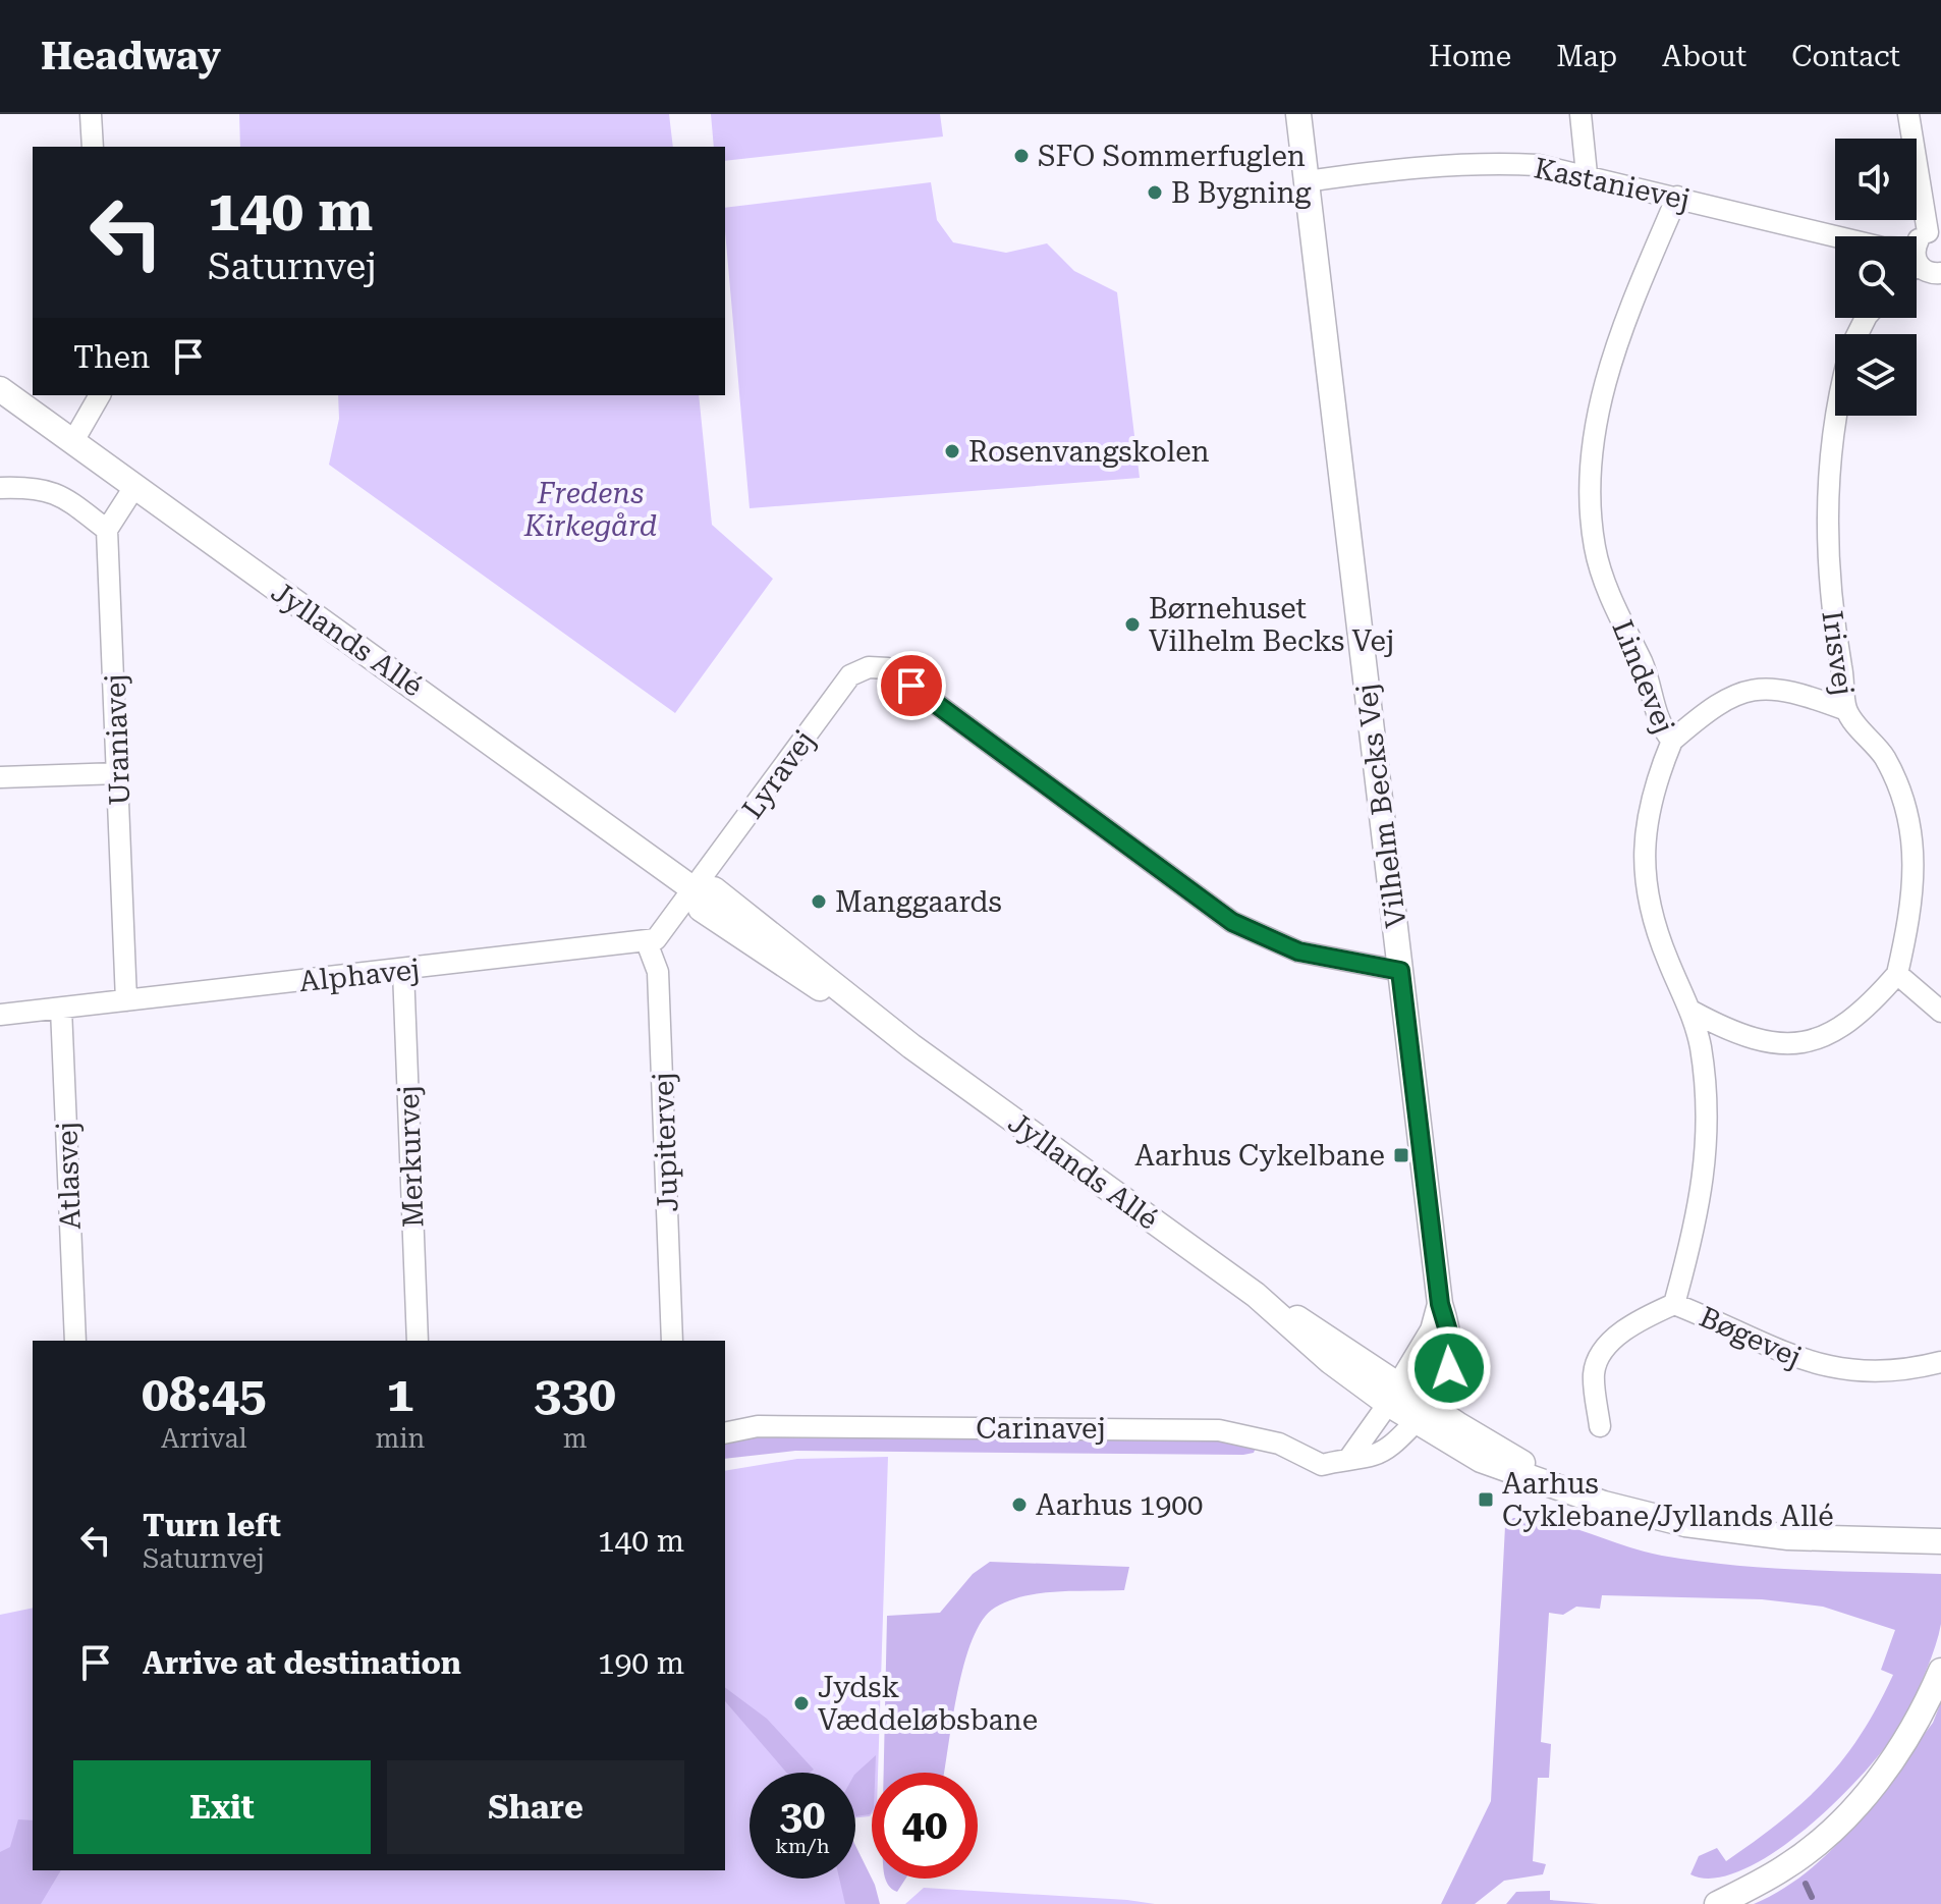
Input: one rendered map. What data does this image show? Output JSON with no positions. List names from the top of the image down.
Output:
{
  "streets": {
    "street": [
      "Kastanievej",
      "Jyllands Allé",
      "Irisvej",
      "Lindevej",
      "Uraniavej",
      "Lyravej",
      "Vilhelm Becks Vej",
      "Alphavej",
      "Jupitervej",
      "Merkurvej",
      "Atlasvej",
      "Bøgevej",
      "Carinavej"
    ]
  },
  "crossings": [
    ["Kastanievej", "Lindevej"],
    ["Kastanievej", "Vilhelm Becks Vej"],
    ["Jyllands Allé", "Lyravej"],
    ["Jyllands Allé", "Vilhelm Becks Vej"],
    ["Jyllands Allé", "Carinavej"],
    ["Lindevej", "Bøgevej"],
    ["Uraniavej", "Alphavej"],
    ["Lyravej", "Vilhelm Becks Vej"],
    ["Vilhelm Becks Vej", "Carinavej"],
    ["Alphavej", "Jupitervej"],
    ["Alphavej", "Merkurvej"],
    ["Alphavej", "Atlasvej"]
  ],
  "parks": ["Fredens Kirkegård"],
  "places": {
    "other": [
      "SFO Sommerfuglen",
      "B Bygning",
      "Rosenvangskolen",
      "Børnehuset Vilhelm Becks Vej",
      "Manggaards",
      "Aarhus 1900",
      "Jydsk Væddeløbsbane"
    ],
    "transit": ["Aarhus Cykelbane", "Aarhus Cyklebane/Jyllands Allé"]
  },
  "page": {
    "header": "Headway",
    "nav": [
      "Home",
      "Map",
      "About",
      "Contact"
    ],
    "turn": ["140 m", "Saturnvej"],
    "then": "Then",
    "eta": [
      "08:45",
      "Arrival",
      "1",
      "min",
      "330",
      "m"
    ],
    "list": [
      {
        "name": "Turn left",
        "note": "Saturnvej",
        "value": "140 m"
      },
      {
        "name": "Arrive at destination",
        "value": "190 m"
      }
    ],
    "buttons": ["Exit", "Share"],
    "speed": "30 km/h",
    "limit": "40"
  }
}
